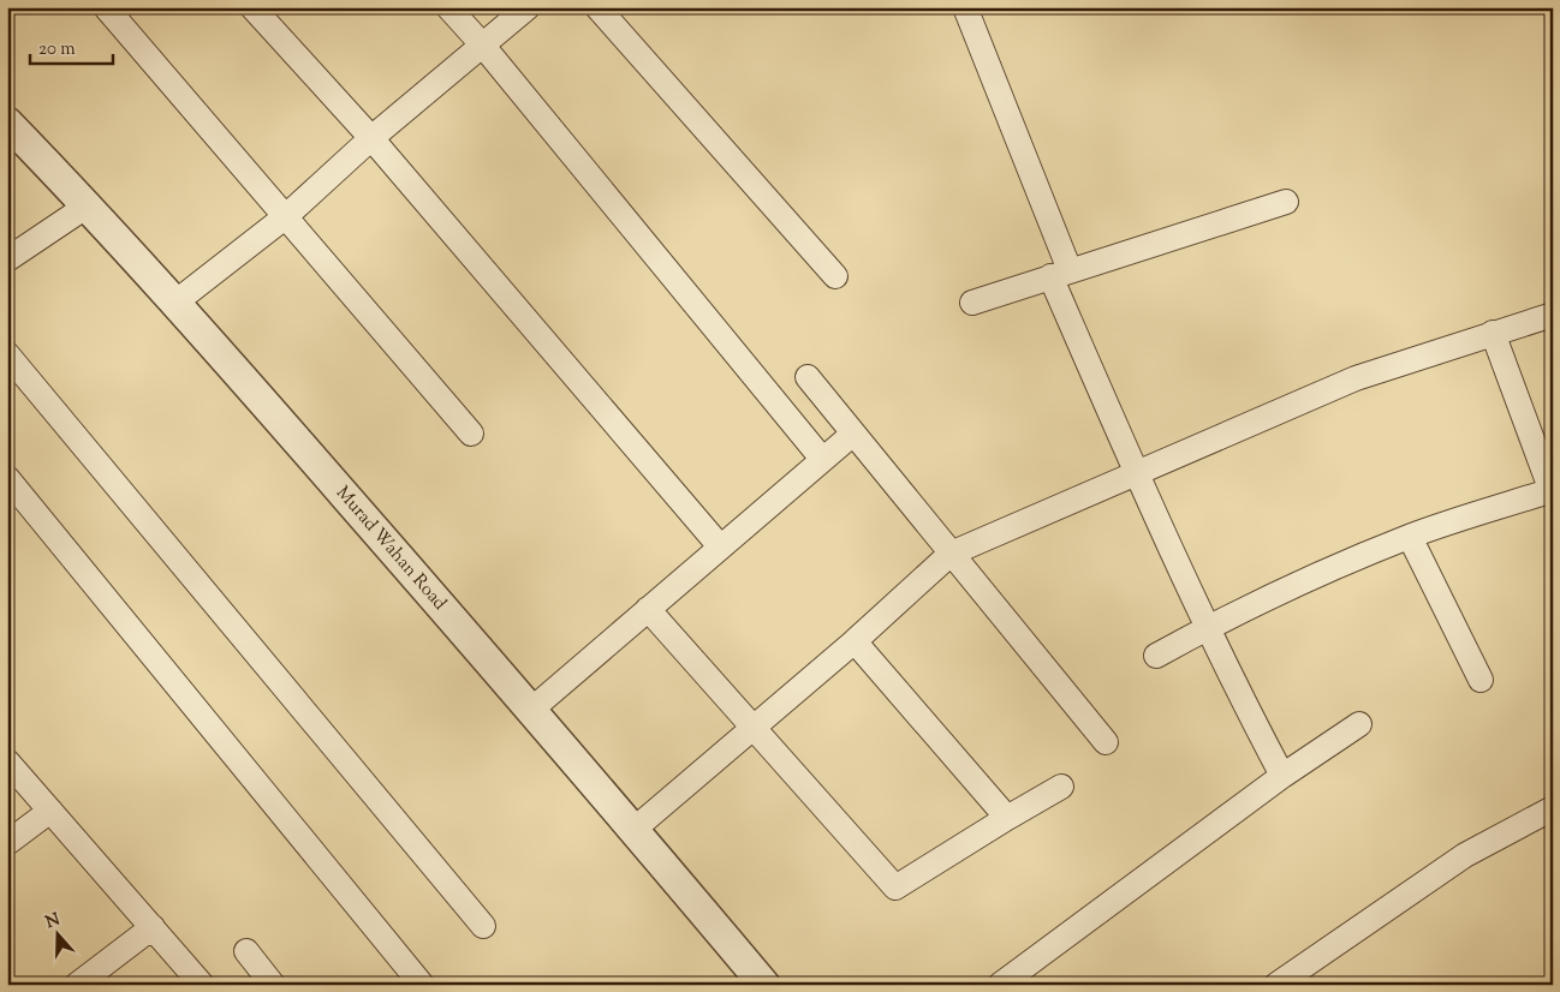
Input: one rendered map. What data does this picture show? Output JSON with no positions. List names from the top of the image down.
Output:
{
  "streets": {
    "street": ["Murad Wahan Road"]
  },
  "scale_bar": "20 m",
  "north": "top"
}
